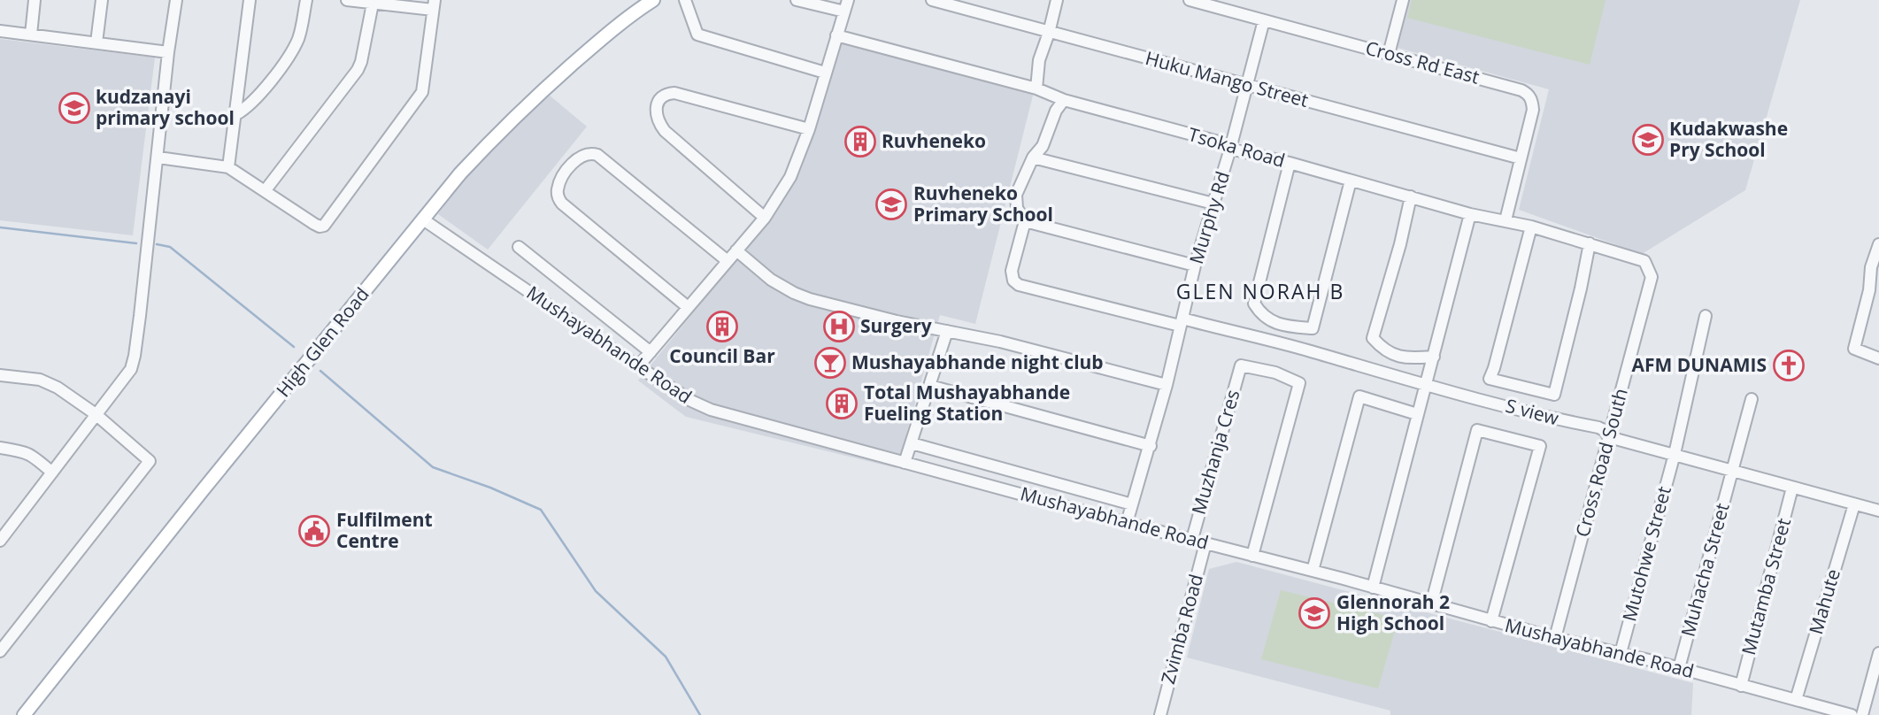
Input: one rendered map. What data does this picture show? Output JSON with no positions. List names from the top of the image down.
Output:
{
  "streets": {
    "main road": ["High Glen Road"],
    "street": [
      "Cross Rd East",
      "Huku Mango Street",
      "Tsoka Road",
      "Murphy Rd",
      "Mushayabhande Road",
      "S view",
      "Muzhanja Cres",
      "Cross Road South",
      "Mutohwe Street",
      "Muhacha Street",
      "Mutamba Street",
      "Mahute",
      "Zvimba Road"
    ]
  },
  "crossings": [
    ["Cross Rd East", "Huku Mango Street"],
    ["Cross Rd East", "Tsoka Road"],
    ["Cross Rd East", "Murphy Rd"],
    ["Huku Mango Street", "Murphy Rd"],
    ["Tsoka Road", "Murphy Rd"],
    ["Tsoka Road", "Cross Road South"],
    ["Murphy Rd", "Mushayabhande Road"],
    ["Murphy Rd", "S view"],
    ["High Glen Road", "Mushayabhande Road"],
    ["Mushayabhande Road", "Muzhanja Cres"],
    ["Mushayabhande Road", "Cross Road South"],
    ["Mushayabhande Road", "Mutohwe Street"],
    ["Mushayabhande Road", "Muhacha Street"],
    ["Mushayabhande Road", "Mutamba Street"],
    ["Mushayabhande Road", "Mahute"],
    ["Mushayabhande Road", "Zvimba Road"],
    ["S view", "Cross Road South"],
    ["S view", "Mutohwe Street"],
    ["S view", "Muhacha Street"],
    ["S view", "Mutamba Street"],
    ["S view", "Mahute"]
  ],
  "districts": ["GLEN NORAH B"],
  "places": {
    "school or university": [
      "kudzanayi primary school",
      "Kudakwashe Pry School",
      "Ruvheneko Primary School",
      "Glennorah 2 High School"
    ],
    "building": ["Ruvheneko", "Council Bar", "Total Mushayabhande Fueling Station"],
    "hospital": ["Surgery"],
    "bar": ["Mushayabhande night club"],
    "church": ["AFM DUNAMIS"],
    "public building": ["Fulfilment Centre"]
  }
}
